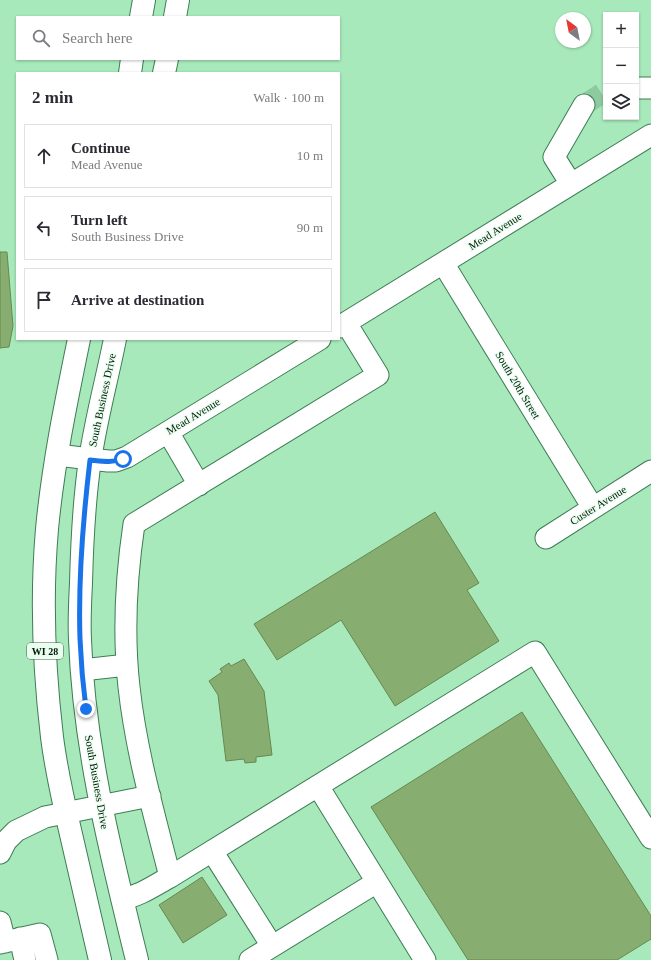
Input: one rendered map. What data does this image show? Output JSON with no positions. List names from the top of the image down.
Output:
{
  "streets": {
    "main road": ["South Business Drive", "WI 28"],
    "street": ["Mead Avenue", "South 20th Street", "Custer Avenue"]
  },
  "crossings": [
    ["Mead Avenue", "South 20th Street"],
    ["Mead Avenue", "South Business Drive"],
    ["Mead Avenue", "WI 28"],
    ["South 20th Street", "Custer Avenue"]
  ],
  "north": "top left",
  "page": {
    "map_buttons": ["+", "−"],
    "search": "Search here",
    "heading": ["2 min", "Walk · 100 m"],
    "list": [
      ["Continue", "Mead Avenue", "10 m"],
      ["Turn left", "South Business Drive", "90 m"],
      "Arrive at destination"
    ]
  }
}
